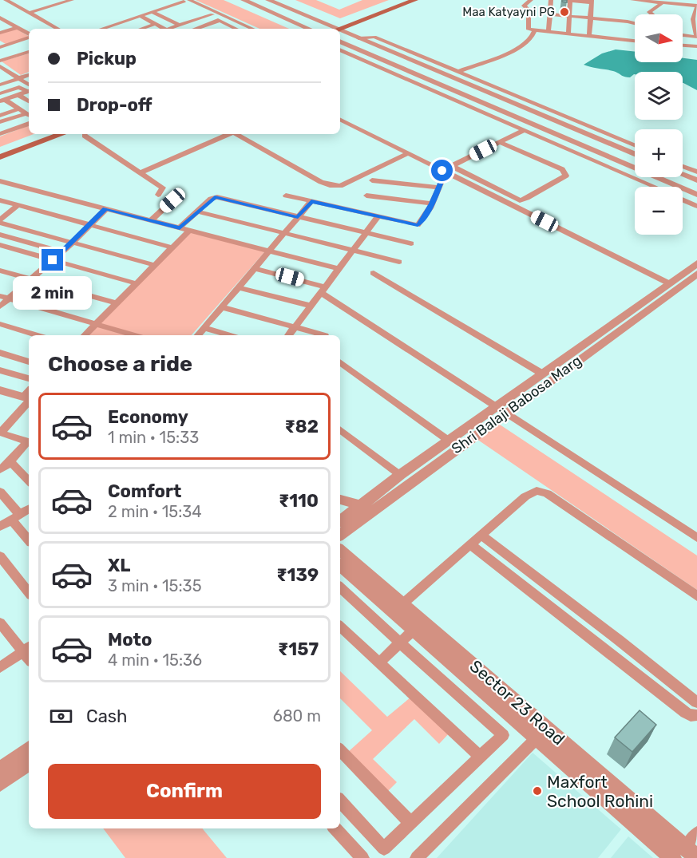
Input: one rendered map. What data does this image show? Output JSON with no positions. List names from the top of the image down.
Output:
{
  "streets": {
    "street": ["Shri Balaji Babosa Marg", "Sector 23 Road"]
  },
  "places": ["Maa Katyayni PG", "Maxfort School Rohini"],
  "north": "right",
  "page": {
    "map_buttons": ["+", "−"],
    "banner": ["Pickup", "Drop-off"],
    "bubble": "2 min",
    "heading": "Choose a ride",
    "list": [
      {
        "name": "Economy",
        "note": "1 min · 15:33",
        "value": "₹82"
      },
      {
        "name": "Comfort",
        "note": "2 min · 15:34",
        "value": "₹110"
      },
      {
        "name": "XL",
        "note": "3 min · 15:35",
        "value": "₹139"
      },
      {
        "name": "Moto",
        "note": "4 min · 15:36",
        "value": "₹157"
      }
    ],
    "pay": ["Cash", "680 m"],
    "buttons": "Confirm"
  }
}
